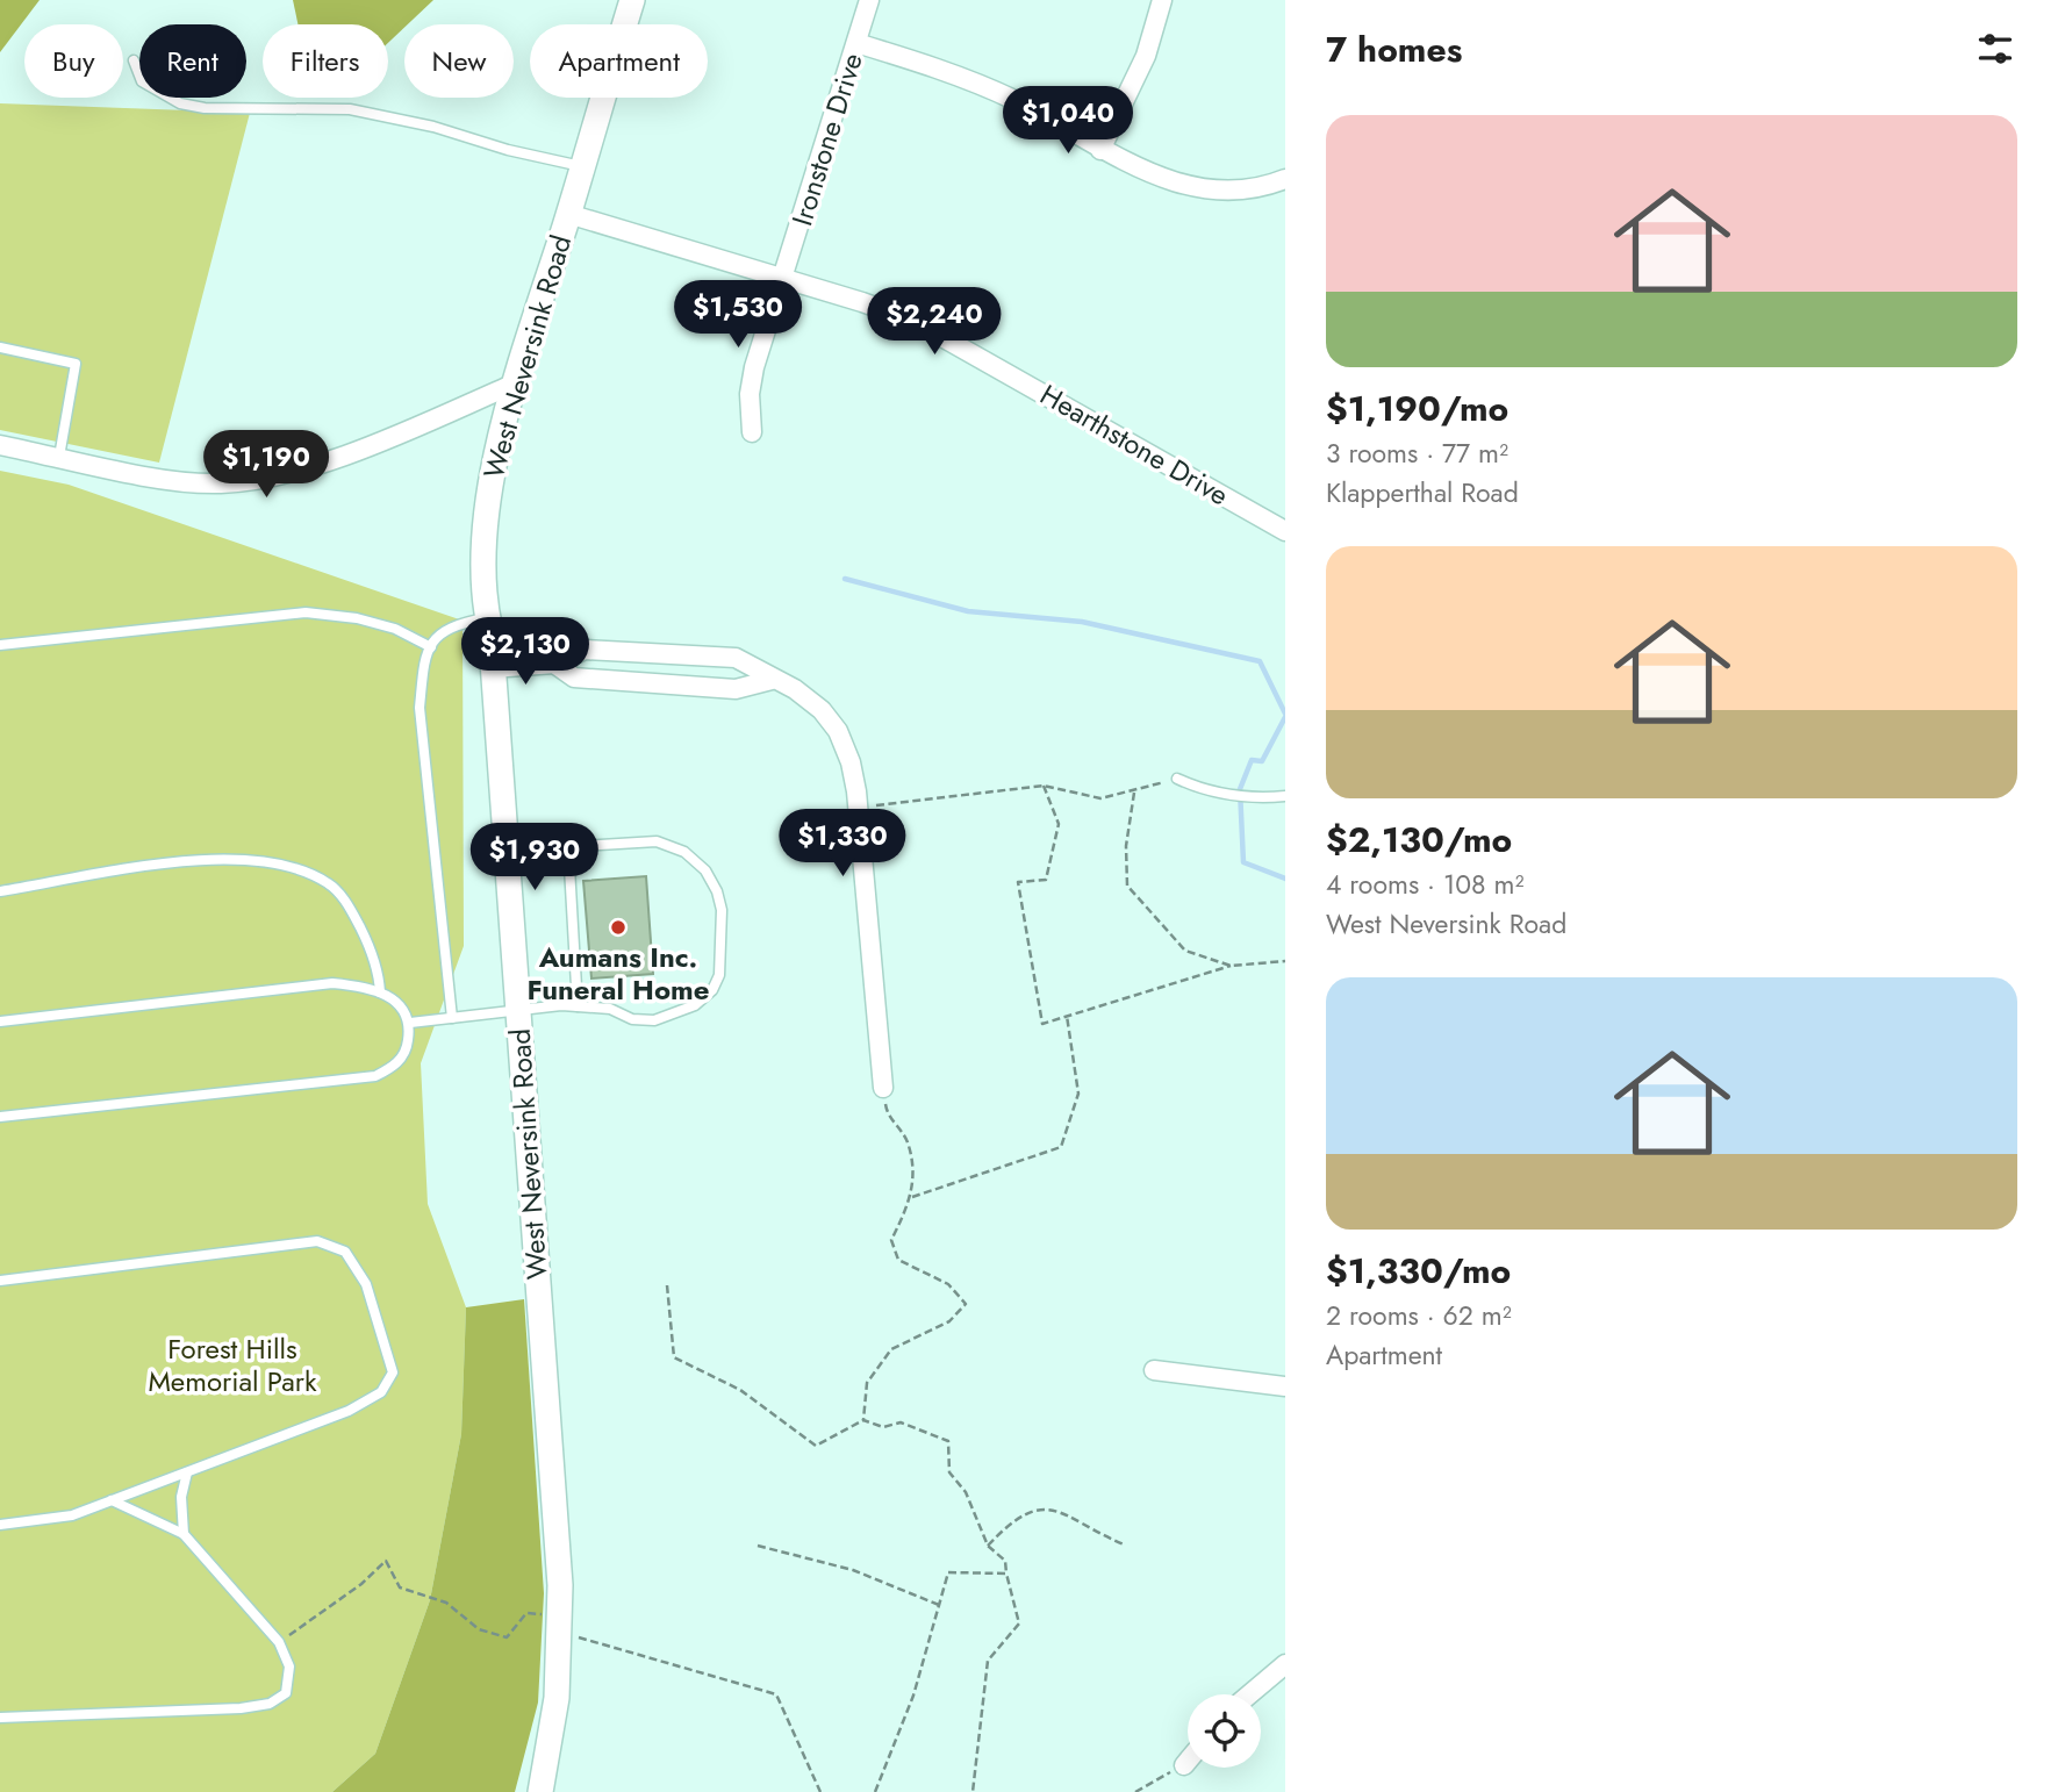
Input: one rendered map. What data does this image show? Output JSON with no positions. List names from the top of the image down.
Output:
{
  "streets": {
    "street": ["Ironstone Drive", "West Neversink Road", "Hearthstone Drive"]
  },
  "crossings": [
    ["Ironstone Drive", "Hearthstone Drive"],
    ["West Neversink Road", "Hearthstone Drive"]
  ],
  "parks": ["Forest Hills Memorial Park"],
  "places": ["Aumans Inc. Funeral Home"],
  "page": {
    "heading": "7 homes",
    "chip": [
      "Buy",
      "Rent",
      "Filters",
      "New",
      "Apartment"
    ],
    "price": [
      "$1,040",
      "$1,530",
      "$2,240",
      "$1,190",
      "$2,130",
      "$1,330",
      "$1,930"
    ],
    "list": [
      {
        "name": "$1,190/mo",
        "note": "3 rooms · 77 m² · Klapperthal Road"
      },
      {
        "name": "$2,130/mo",
        "note": "4 rooms · 108 m² · West Neversink Road"
      },
      {
        "name": "$1,330/mo",
        "note": "2 rooms · 62 m² · Apartment"
      }
    ]
  }
}
